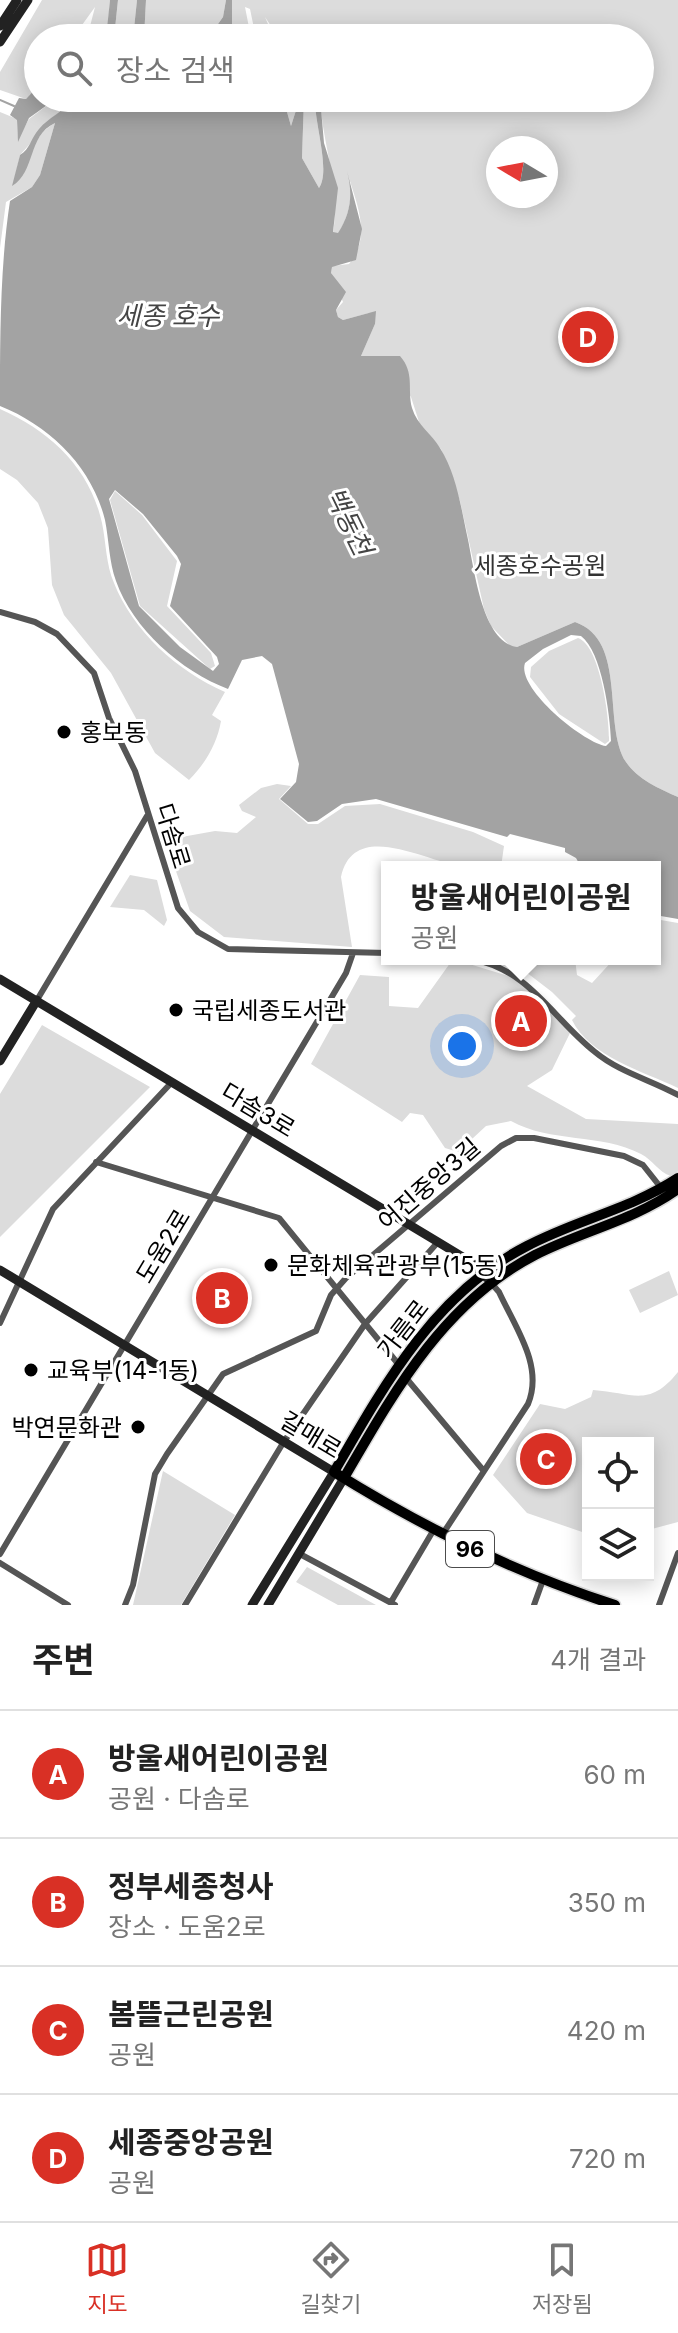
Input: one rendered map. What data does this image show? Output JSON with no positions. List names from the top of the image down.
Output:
{
  "streets": {
    "main road": ["가름로", "갈매로", "96"],
    "street": [
      "다솜로",
      "다솜3로",
      "어진중앙3길",
      "도움2로"
    ]
  },
  "crossings": [
    ["다솜로", "도움2로"],
    ["다솜3로", "어진중앙3길"],
    ["다솜3로", "도움2로"],
    ["다솜3로", "가름로"],
    ["어진중앙3길", "가름로"],
    ["어진중앙3길", "갈매로"],
    ["도움2로", "갈매로"],
    ["가름로", "갈매로"]
  ],
  "water": ["세종 호수", "백동천"],
  "parks": ["세종호수공원"],
  "places": [
    "홍보동",
    "국립세종도서관",
    "문화체육관광부(15동)",
    "교육부(14-1동)",
    "박연문화관"
  ],
  "north": "left",
  "page": {
    "search": "장소 검색",
    "pins": [
      "D",
      "A",
      "B",
      "C"
    ],
    "popup": ["방울새어린이공원", "공원"],
    "heading": ["주변", "4개 결과"],
    "list": [
      {
        "mark": "A",
        "name": "방울새어린이공원",
        "note": "공원 · 다솜로",
        "value": "60 m"
      },
      {
        "mark": "B",
        "name": "정부세종청사",
        "note": "장소 · 도움2로",
        "value": "350 m"
      },
      {
        "mark": "C",
        "name": "봄뜰근린공원",
        "note": "공원",
        "value": "420 m"
      },
      {
        "mark": "D",
        "name": "세종중앙공원",
        "note": "공원",
        "value": "720 m"
      }
    ],
    "nav": ["지도", "길찾기", "저장됨"]
  }
}
